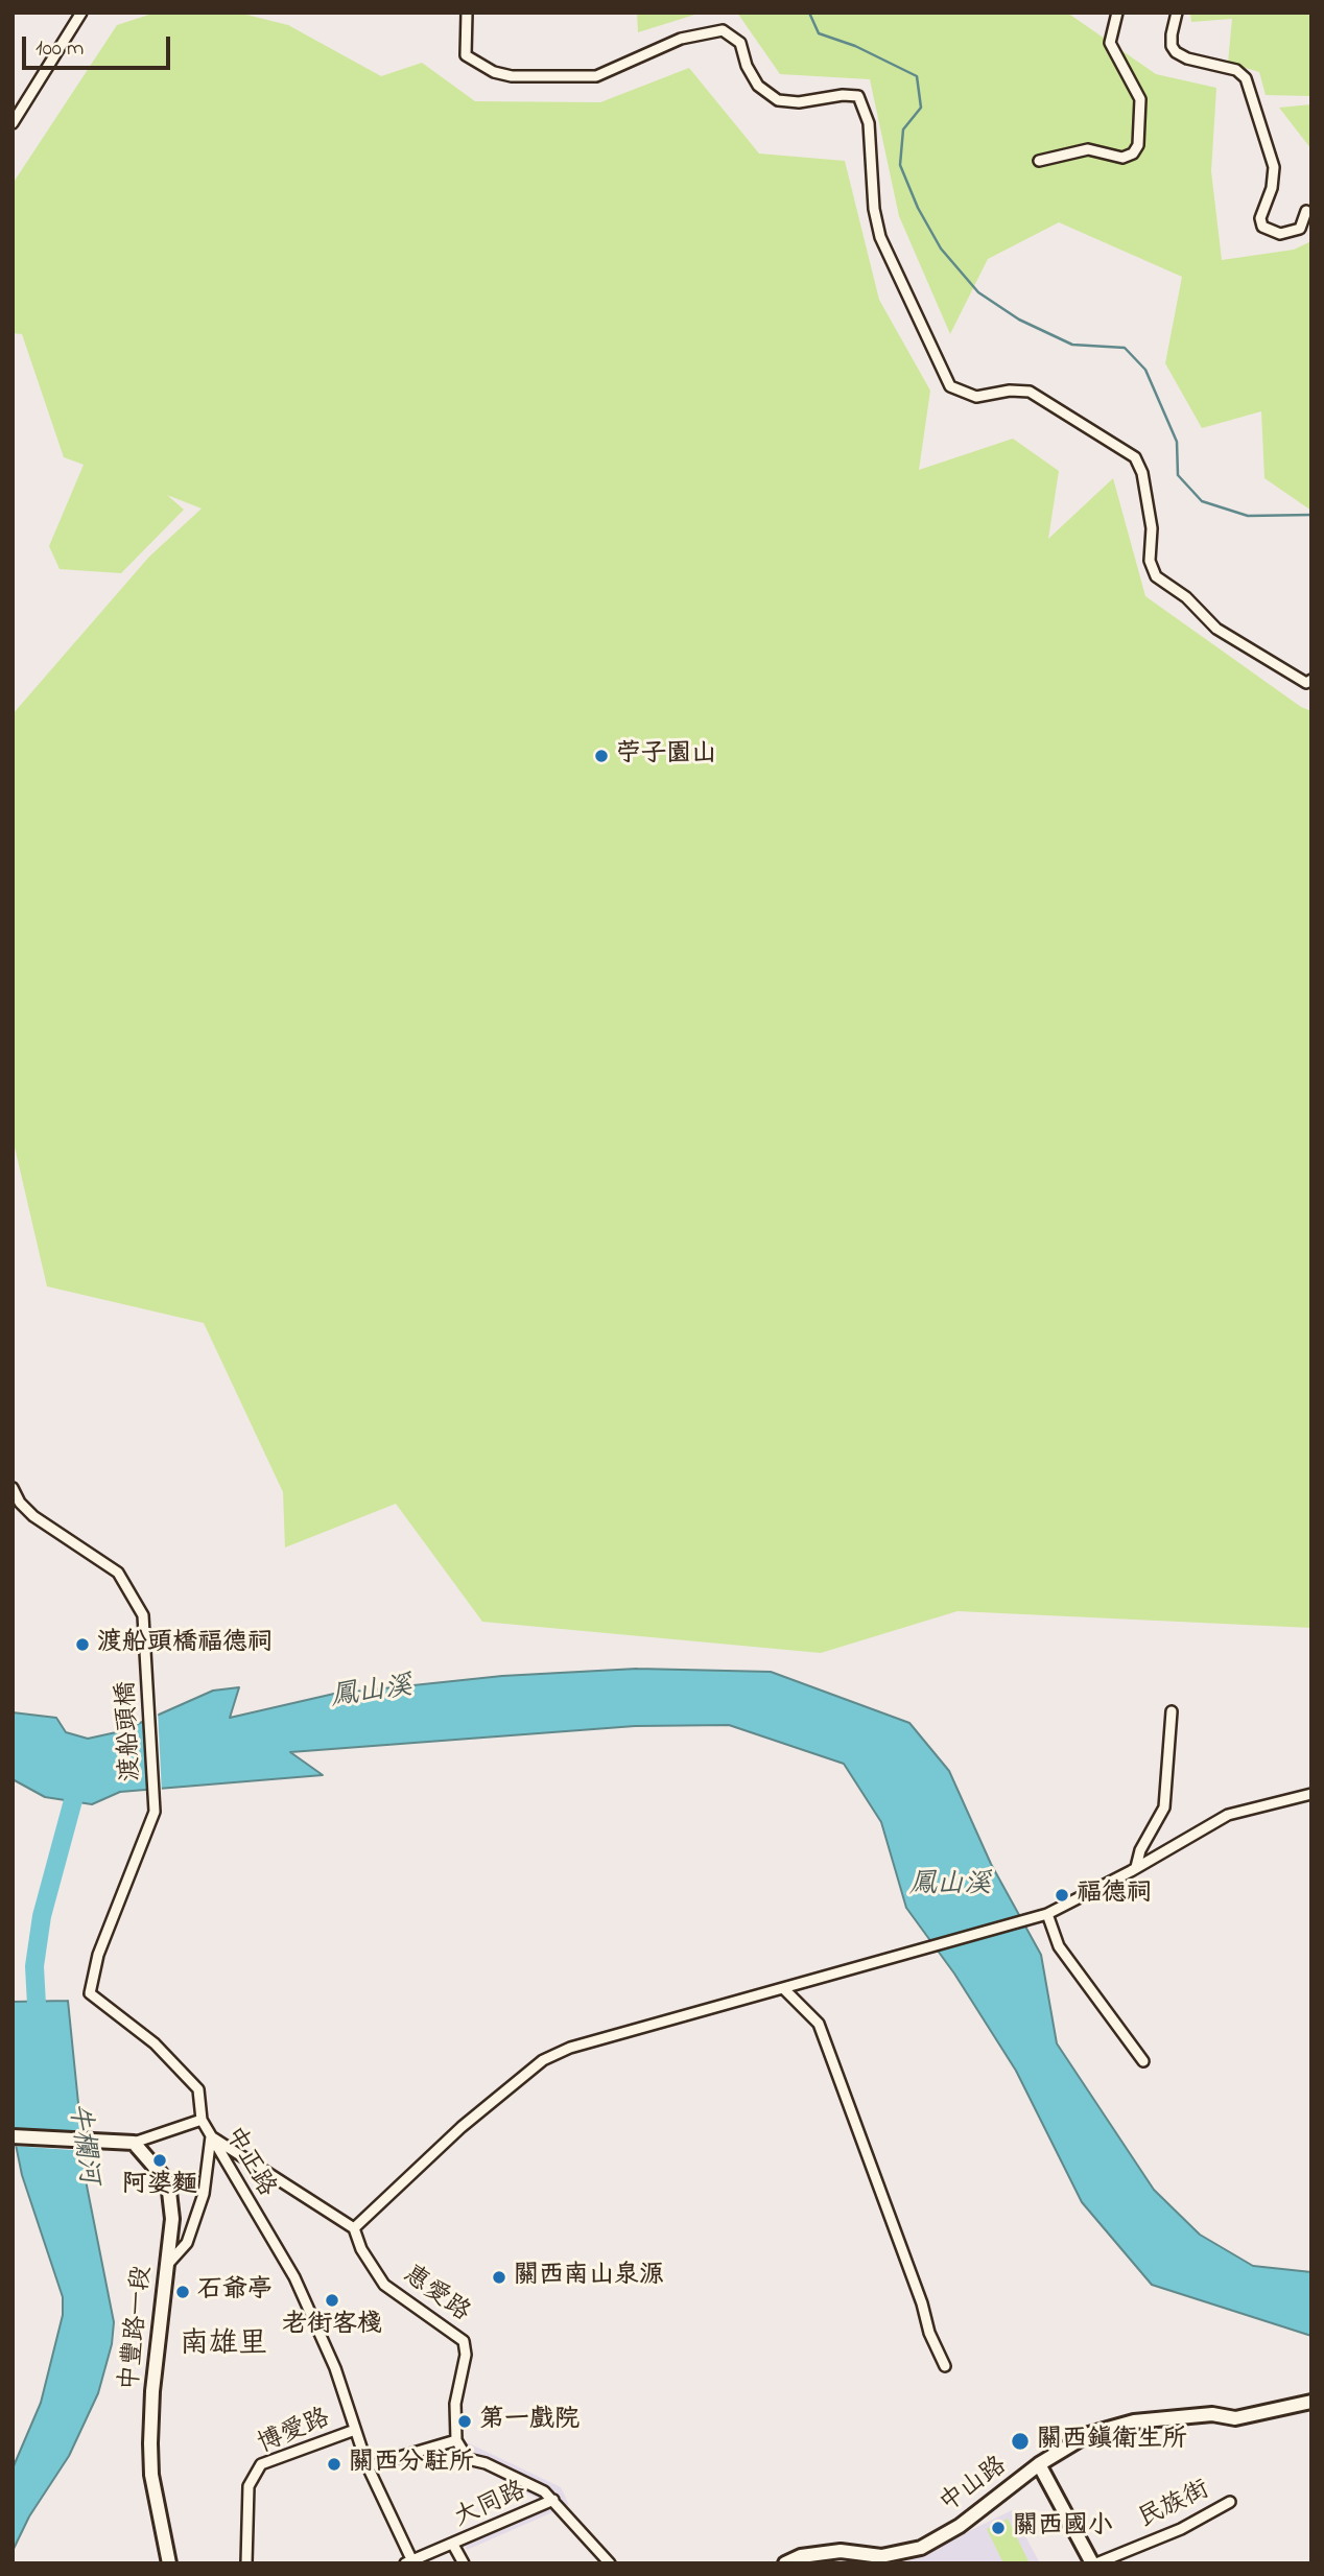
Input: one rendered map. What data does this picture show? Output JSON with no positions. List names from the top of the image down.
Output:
{
  "streets": {
    "street": [
      "渡船頭橋",
      "中正路",
      "惠愛路",
      "中豐路一段",
      "博愛路",
      "中山路",
      "大同路",
      "民族街"
    ]
  },
  "crossings": [
    ["渡船頭橋", "中正路"],
    ["中正路", "博愛路"],
    ["中正路", "大同路"]
  ],
  "districts": ["南雄里"],
  "water": ["鳳山溪", "牛欄河"],
  "places": [
    "苧子園山",
    "渡船頭橋福德祠",
    "福德祠",
    "阿婆麵",
    "關西南山泉源",
    "石爺亭",
    "老街客棧",
    "第一戲院",
    "關西鎮衛生所",
    "關西分駐所",
    "關西國小"
  ],
  "scale_bar": "100 m"
}
